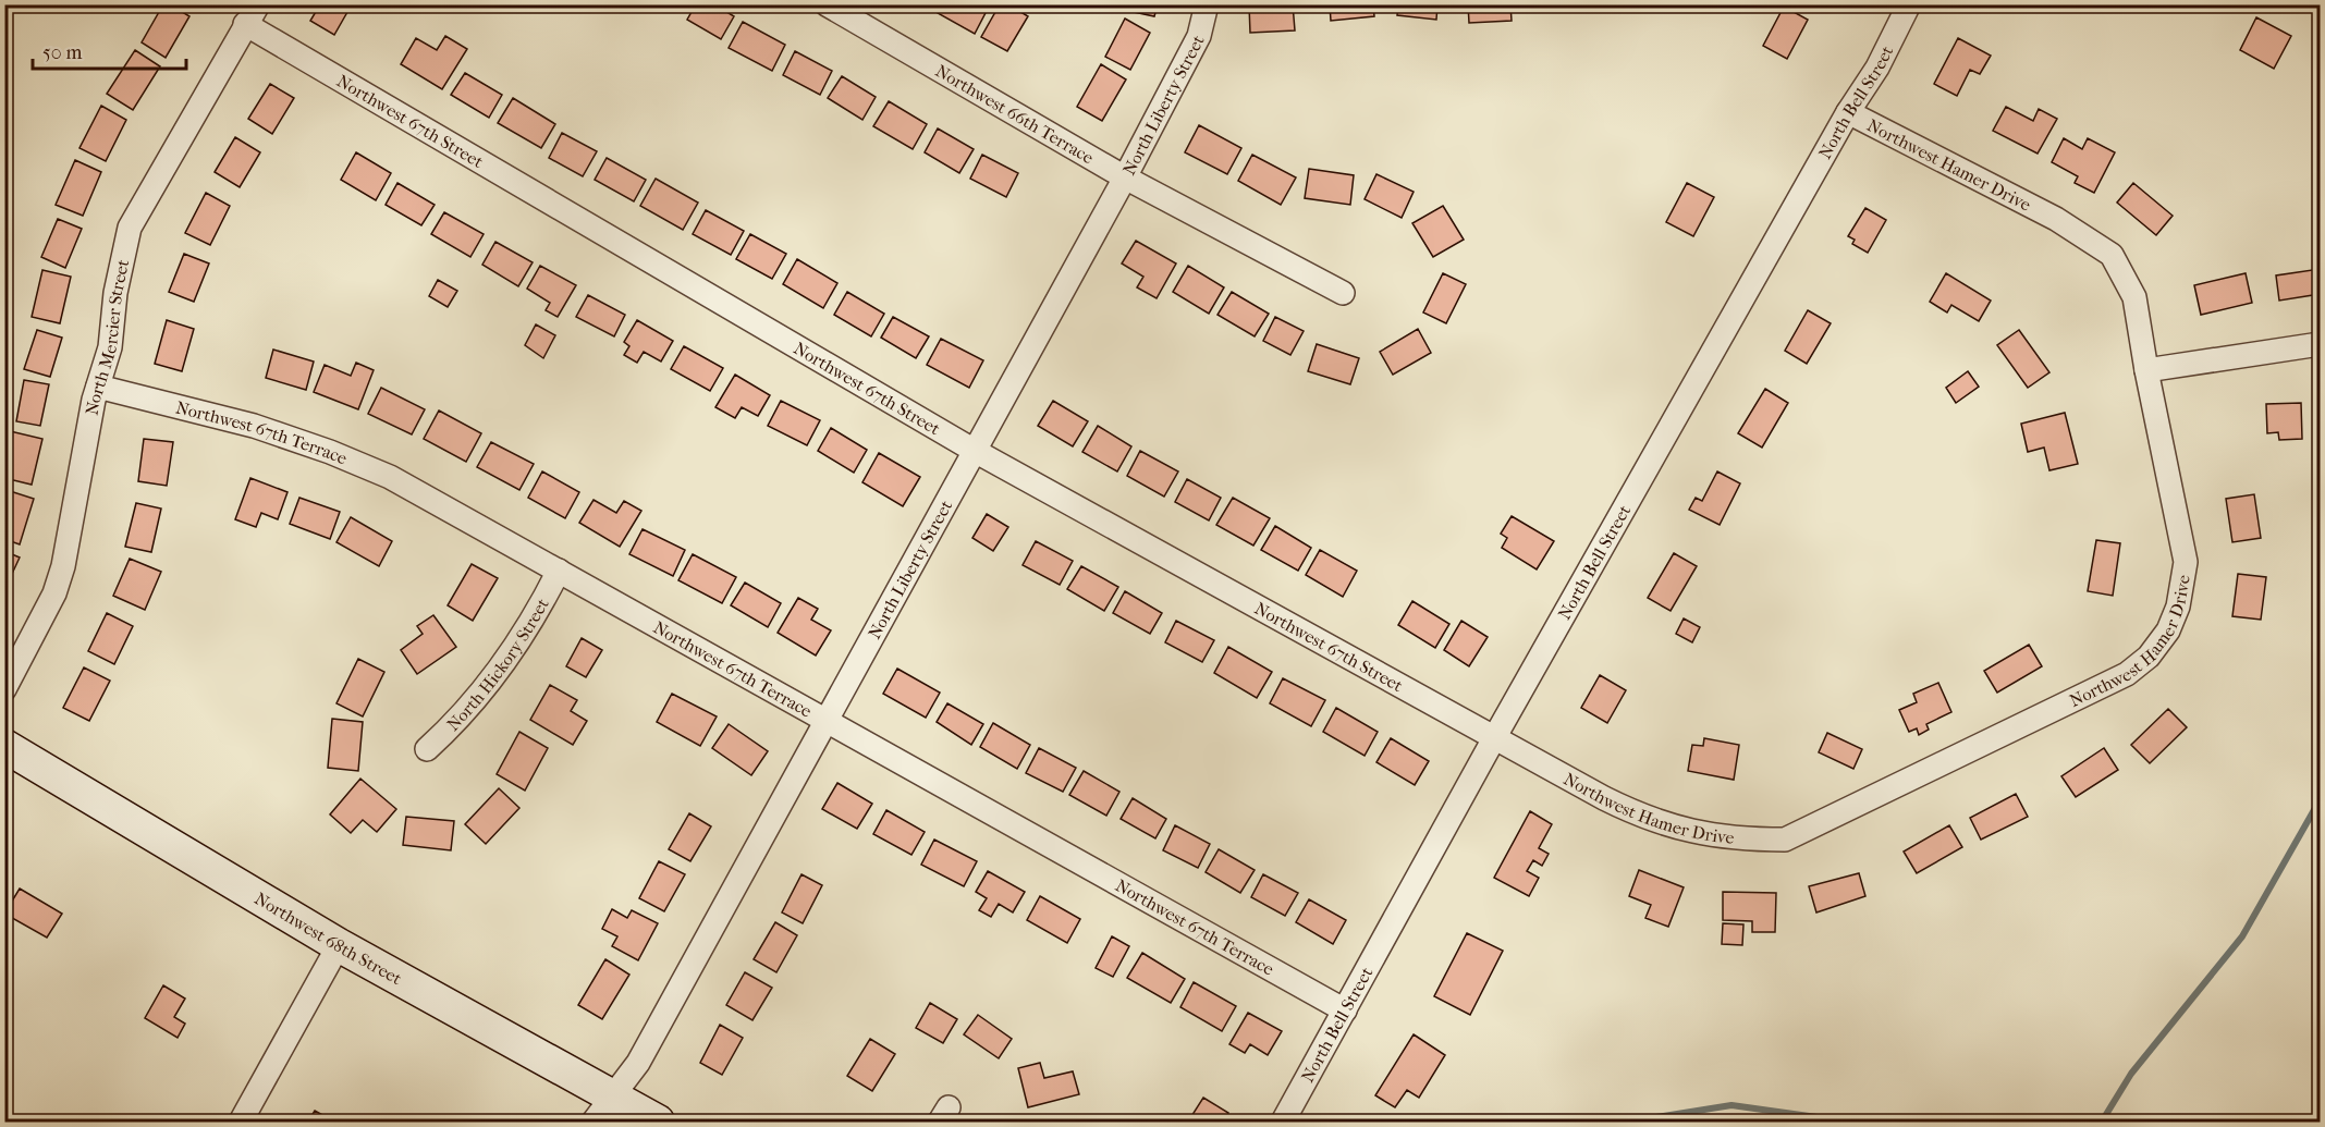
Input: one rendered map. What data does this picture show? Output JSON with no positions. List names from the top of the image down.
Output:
{
  "streets": {
    "main road": ["Northwest 68th Street"],
    "street": [
      "North Bell Street",
      "North Liberty Street",
      "Northwest 66th Terrace",
      "Northwest 67th Street",
      "Northwest Hamer Drive",
      "North Mercier Street",
      "Northwest 67th Terrace",
      "North Hickory Street"
    ]
  },
  "crossings": [
    ["North Bell Street", "Northwest 67th Street"],
    ["North Bell Street", "Northwest Hamer Drive"],
    ["North Bell Street", "Northwest 67th Terrace"],
    ["North Liberty Street", "Northwest 66th Terrace"],
    ["North Liberty Street", "Northwest 67th Street"],
    ["North Liberty Street", "Northwest 67th Terrace"],
    ["North Liberty Street", "Northwest 68th Street"],
    ["Northwest 67th Street", "Northwest Hamer Drive"],
    ["Northwest 67th Street", "North Mercier Street"],
    ["North Mercier Street", "Northwest 67th Terrace"],
    ["Northwest 67th Terrace", "North Hickory Street"]
  ],
  "scale_bar": "50 m"
}
